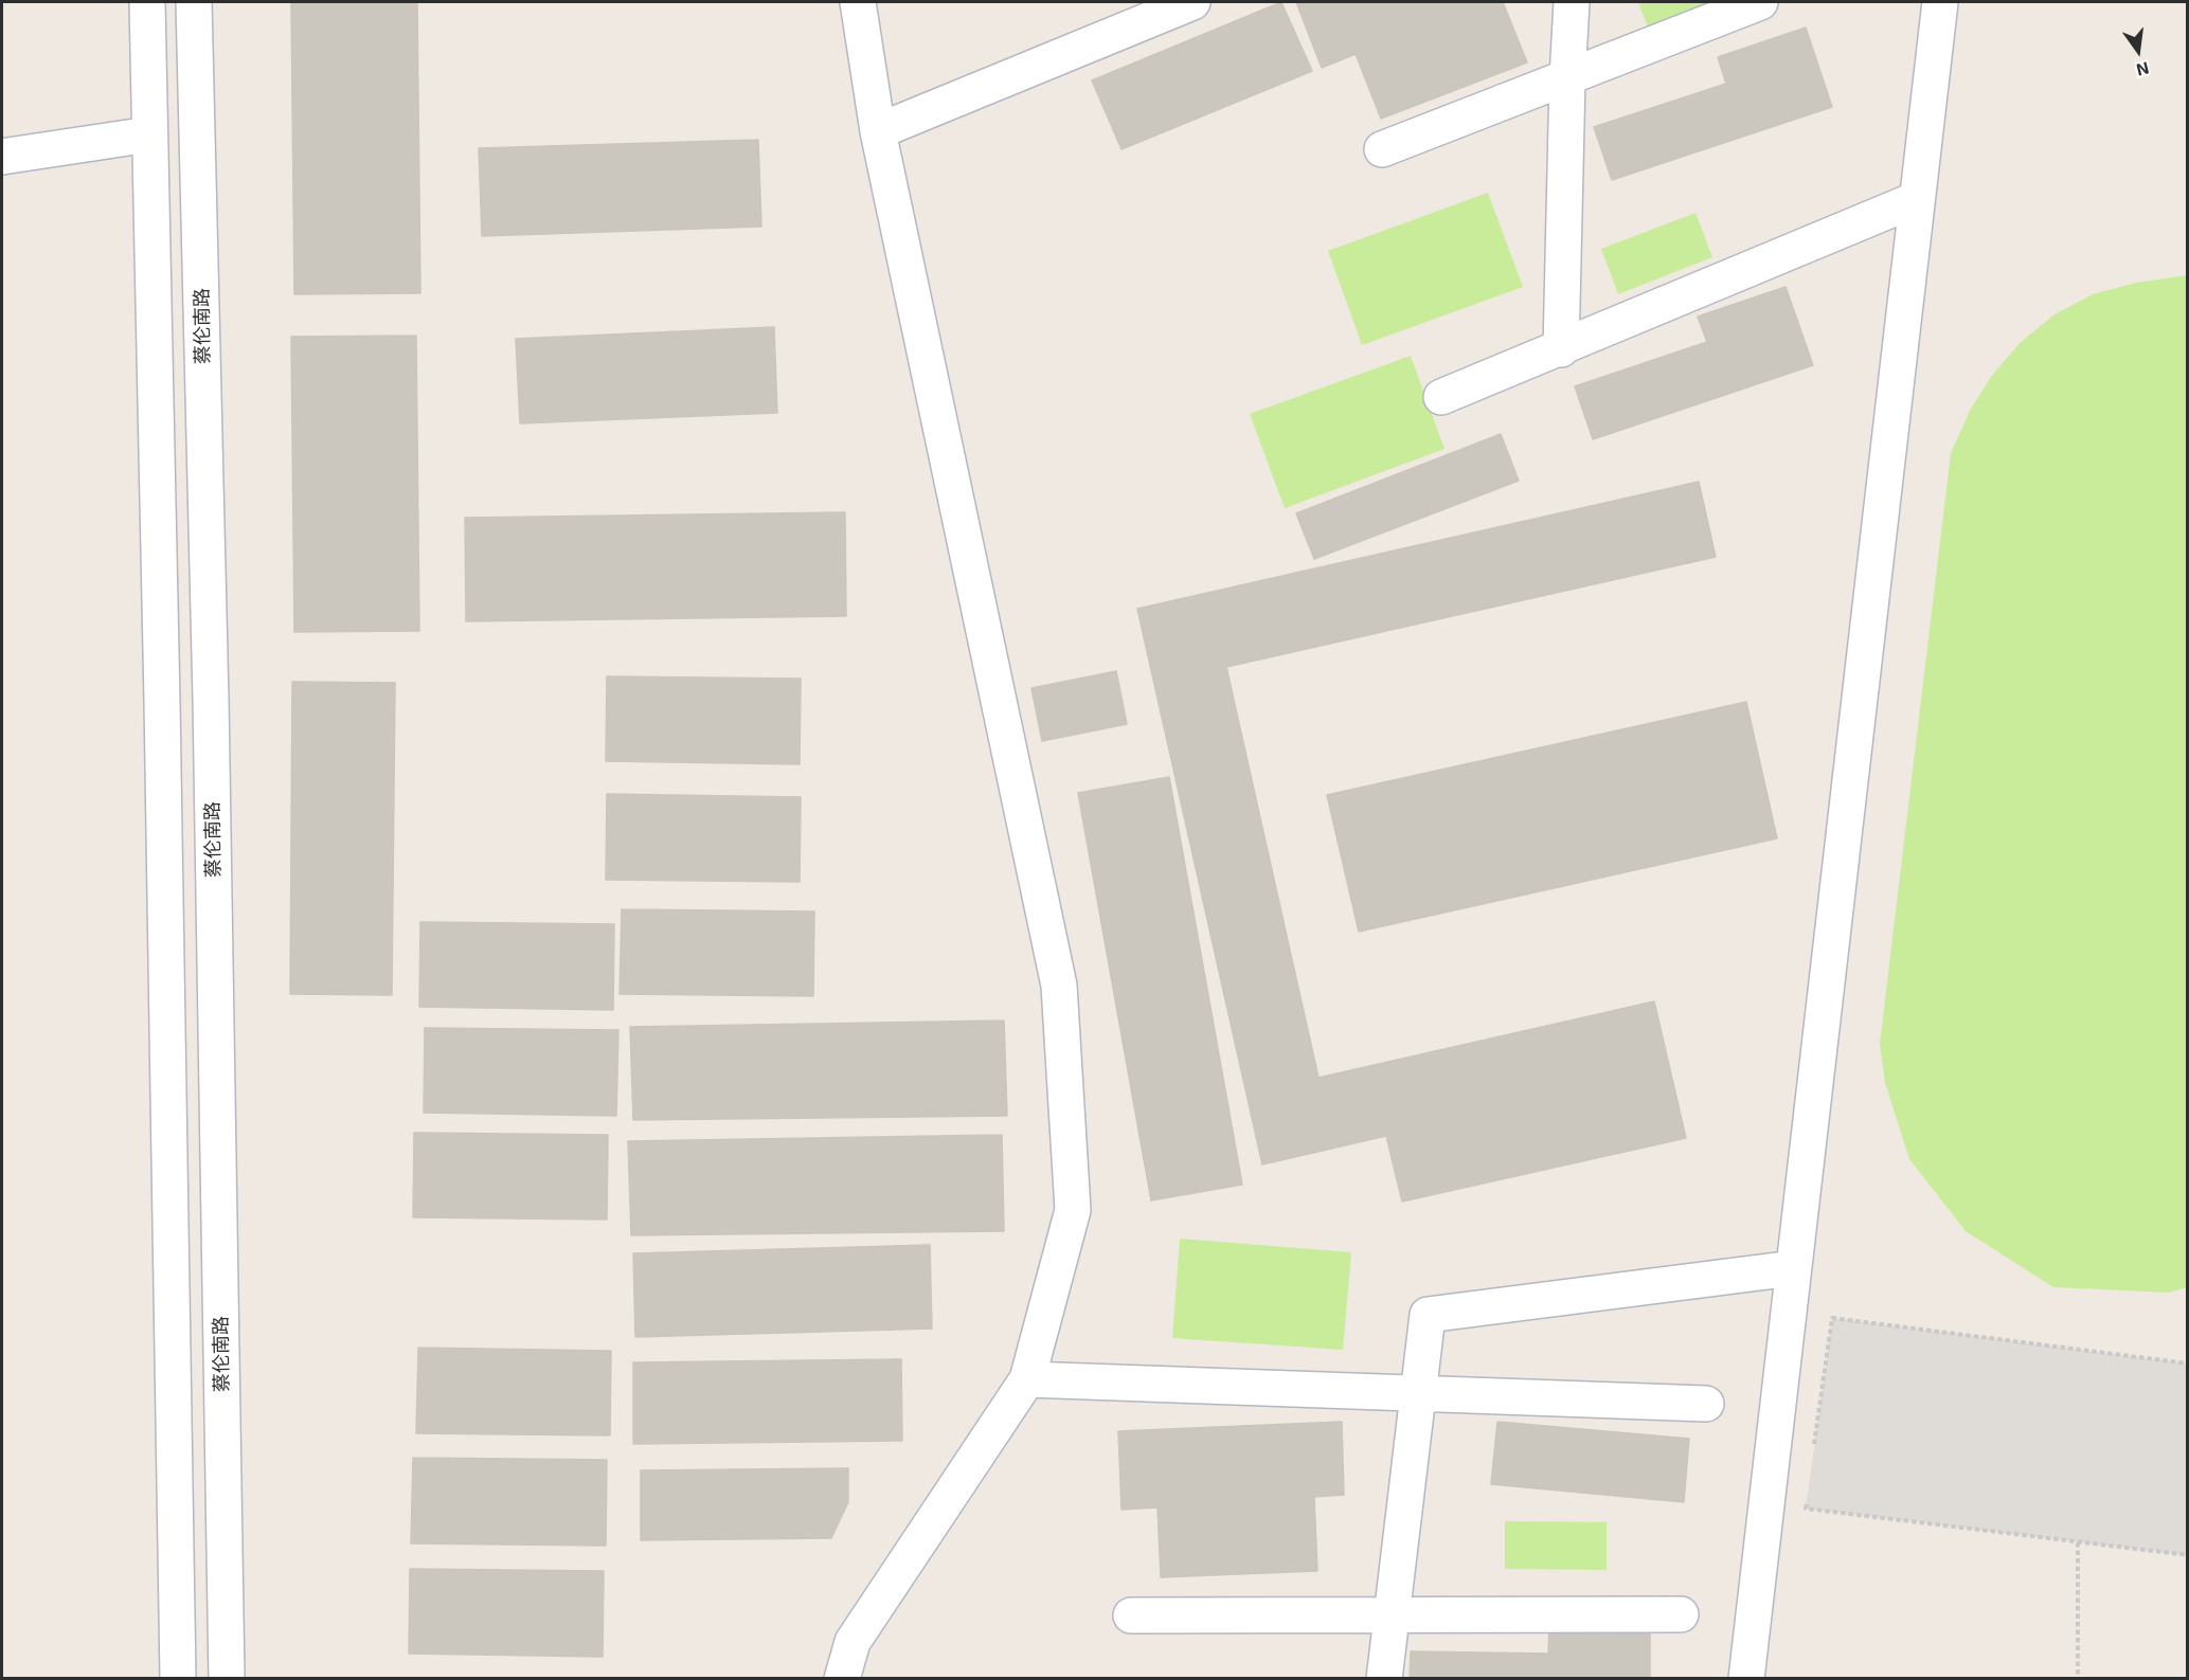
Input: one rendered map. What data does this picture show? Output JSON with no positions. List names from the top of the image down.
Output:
{
  "streets": {
    "street": ["蔡伦南路"]
  },
  "north": "bottom"
}
